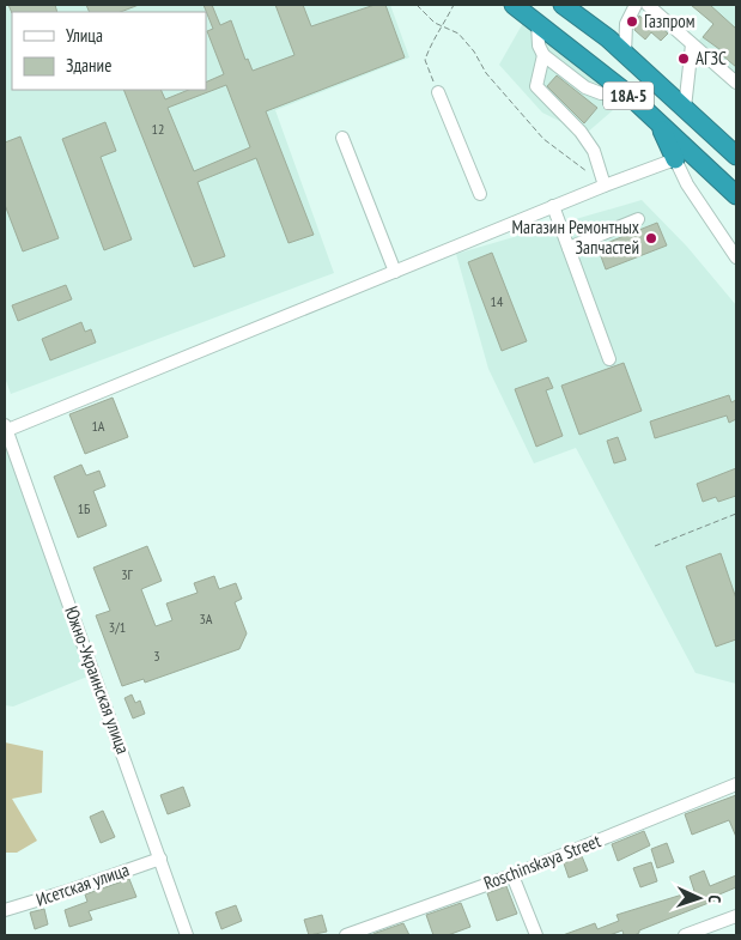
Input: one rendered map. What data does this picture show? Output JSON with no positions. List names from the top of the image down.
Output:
{
  "streets": {
    "highway": ["18А-5"],
    "street": ["Южно-Украинская улица", "Roschinskaya Street", "Исетская улица"]
  },
  "crossings": [
    ["Южно-Украинская улица", "Исетская улица"]
  ],
  "places": ["Газпром", "АГЗС", "Магазин Ремонтных Запчастей"],
  "house_numbers": [
    "12",
    "14",
    "1А",
    "1Б",
    "3Г",
    "3А",
    "3/1",
    "3"
  ],
  "legend": ["Улица", "Здание"],
  "north": "right"
}
